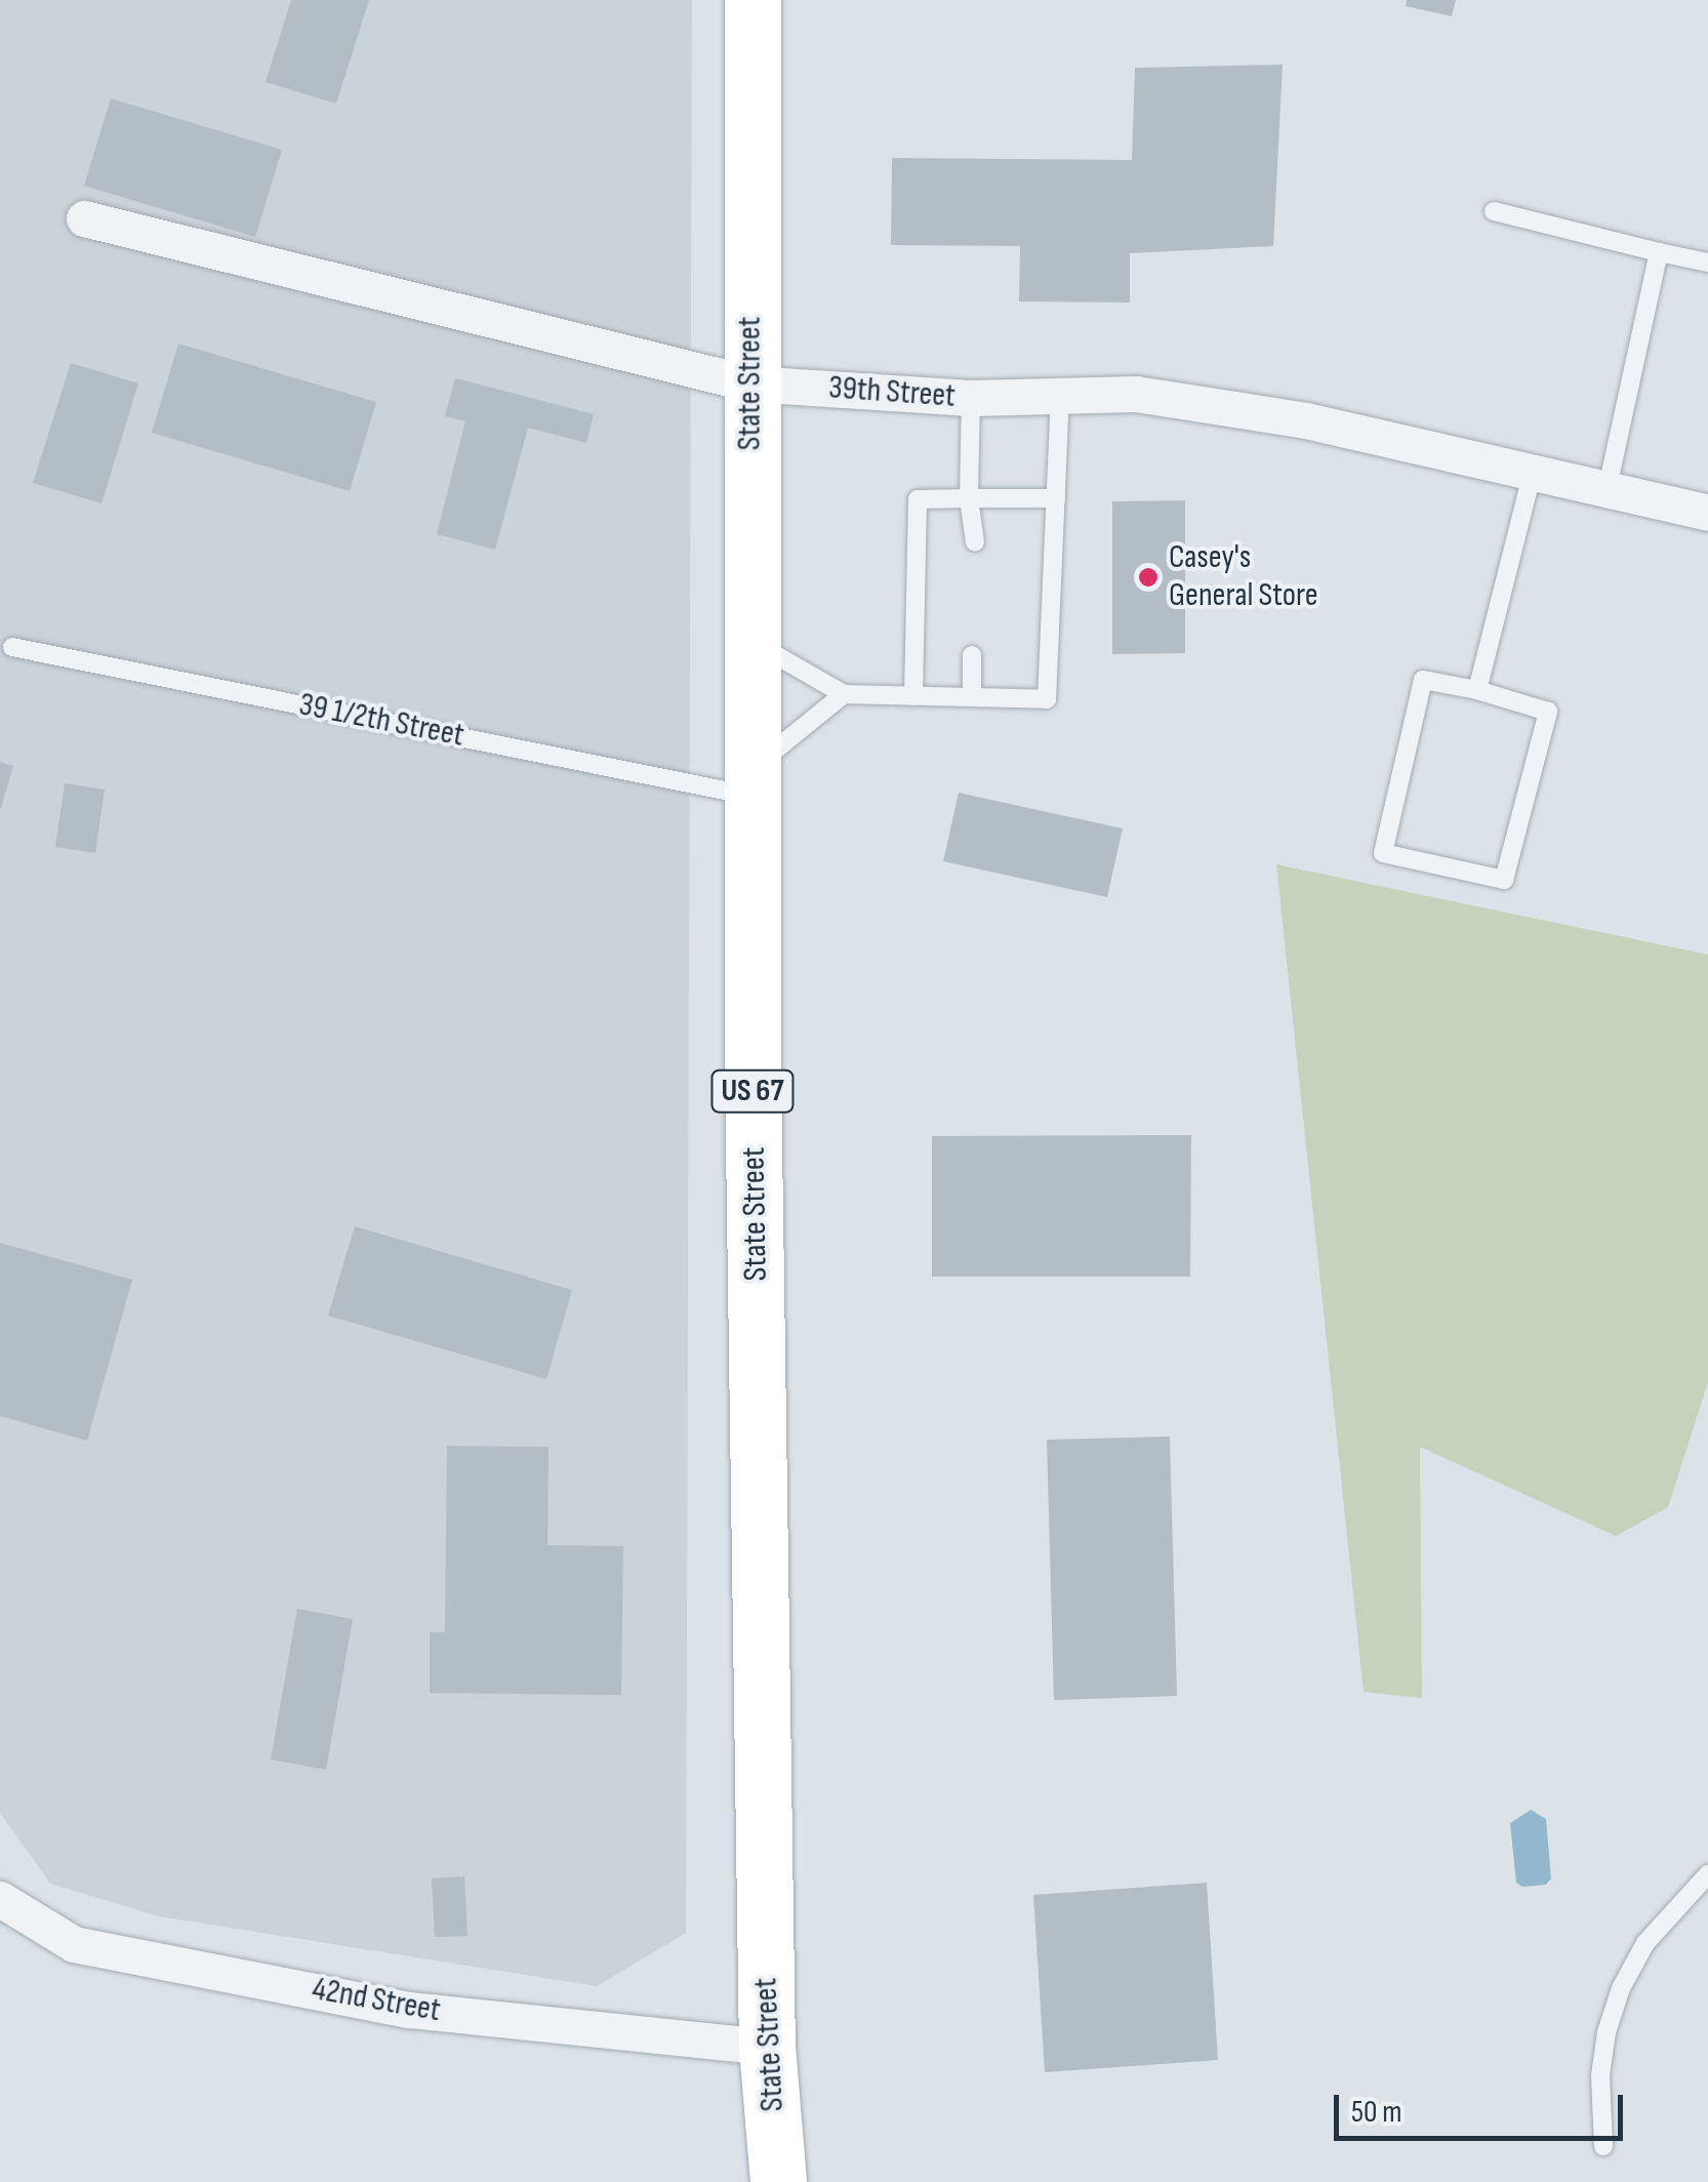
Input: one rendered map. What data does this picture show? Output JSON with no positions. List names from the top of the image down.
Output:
{
  "streets": {
    "main road": ["State Street", "US 67"],
    "street": ["39th Street", "42nd Street"],
    "lane": ["39 1/2th Street"]
  },
  "crossings": [
    ["State Street", "39th Street"],
    ["State Street", "39 1/2th Street"],
    ["State Street", "42nd Street"]
  ],
  "places": ["Casey's General Store"],
  "scale_bar": "50 m"
}
